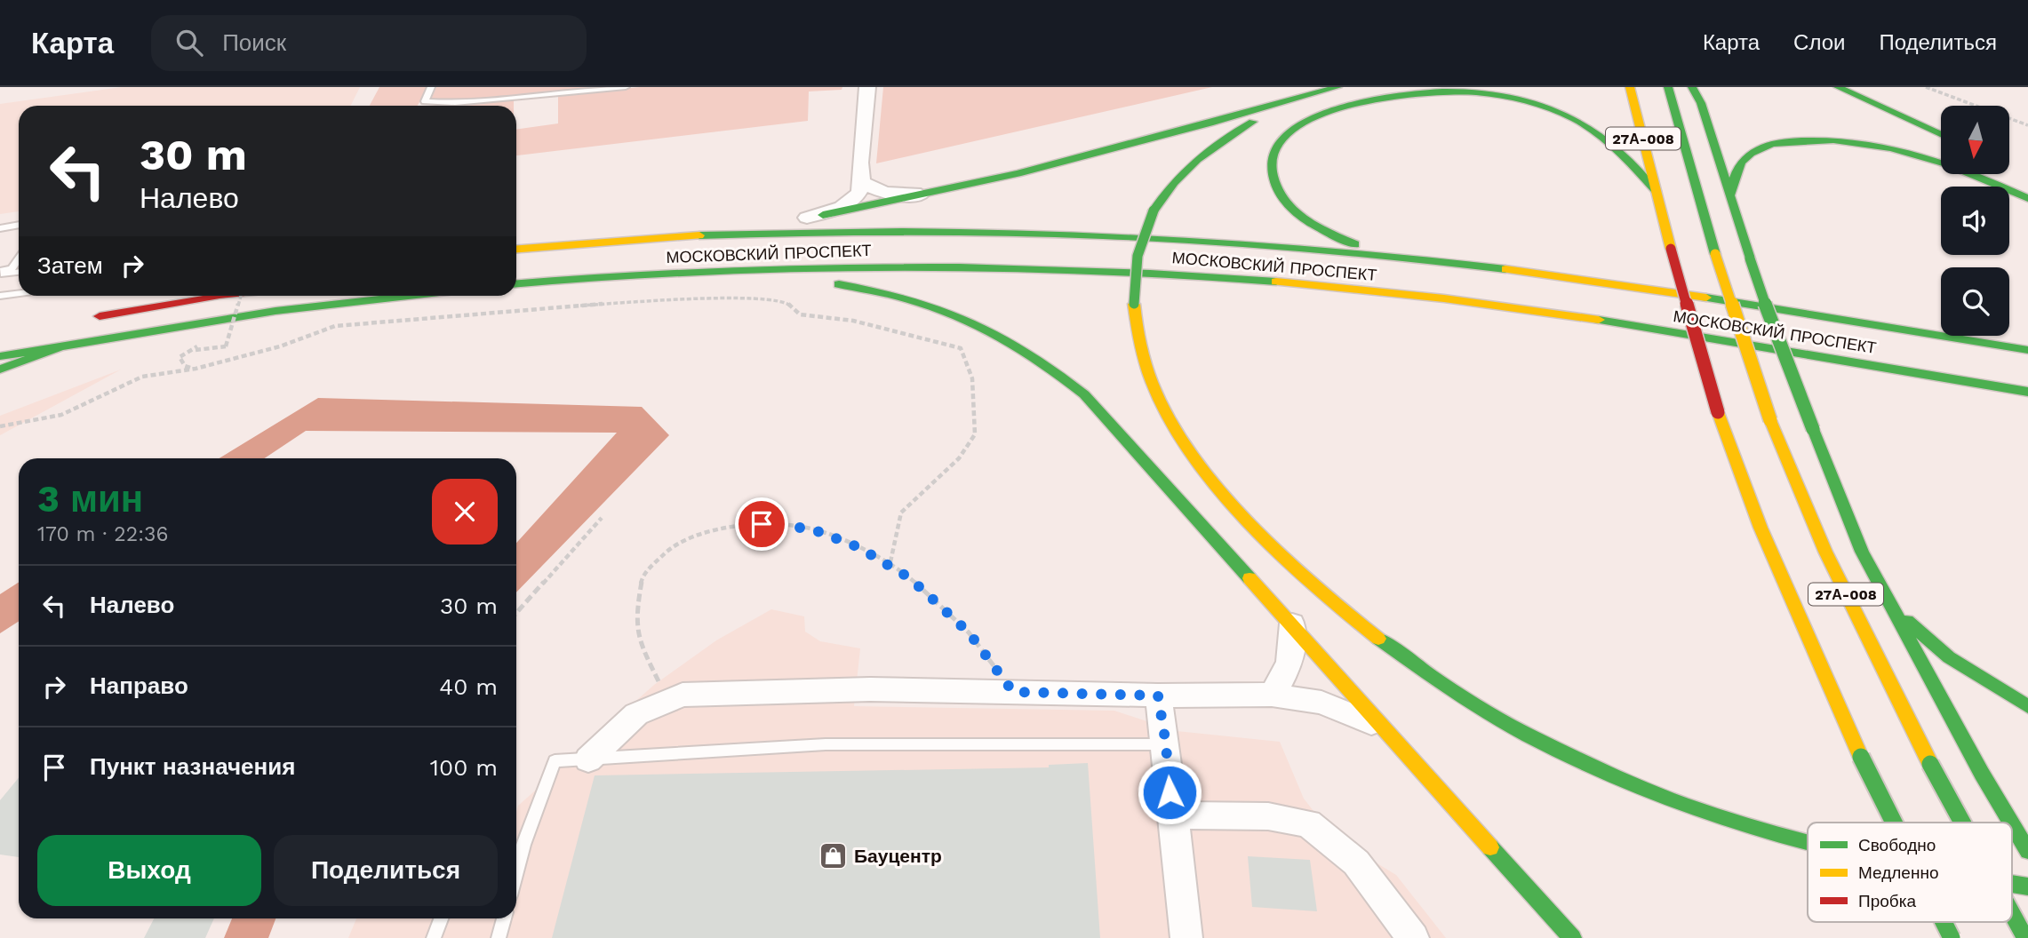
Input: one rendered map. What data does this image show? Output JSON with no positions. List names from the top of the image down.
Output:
{
  "streets": {
    "main road": ["27А-008", "МОСКОВСКИЙ ПРОСПЕКТ"]
  },
  "places": {
    "shop": ["Бауцентр"]
  },
  "legend": ["Свободно", "Медленно", "Пробка"],
  "north": "bottom",
  "page": {
    "header": "Карта",
    "search": "Поиск",
    "nav": ["Карта", "Слои", "Поделиться"],
    "turn": ["30 m", "Налево"],
    "then": "Затем",
    "heading": ["3 мин", "170 m · 22:36"],
    "list": [
      {
        "name": "Налево",
        "value": "30 m"
      },
      {
        "name": "Направо",
        "value": "40 m"
      },
      {
        "name": "Пункт назначения",
        "value": "100 m"
      }
    ],
    "buttons": ["Выход", "Поделиться"]
  }
}
